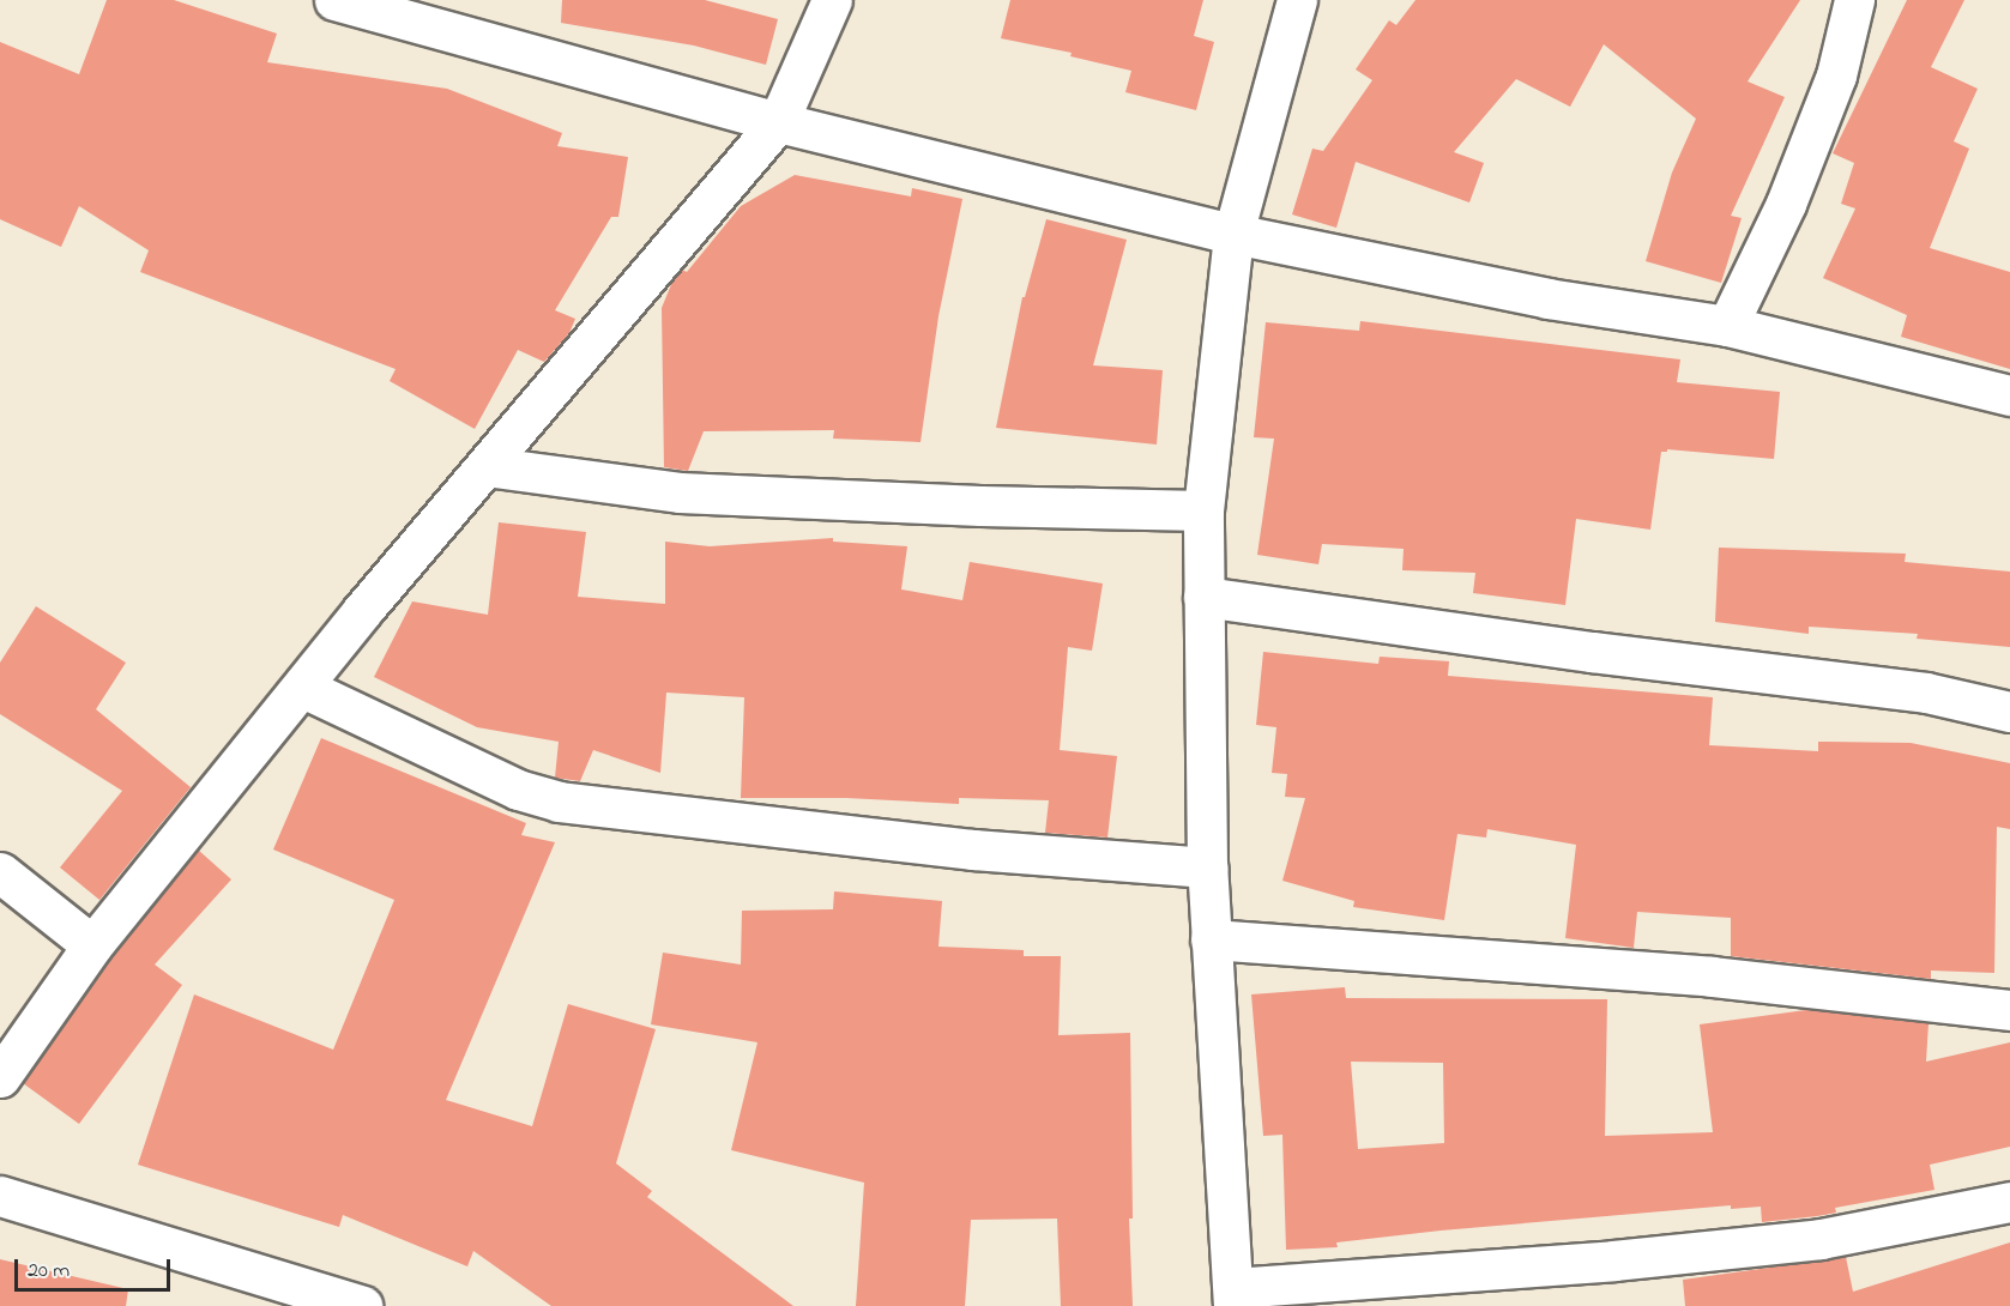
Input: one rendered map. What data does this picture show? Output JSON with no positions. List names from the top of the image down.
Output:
{
  "scale_bar": "20 m"
}
